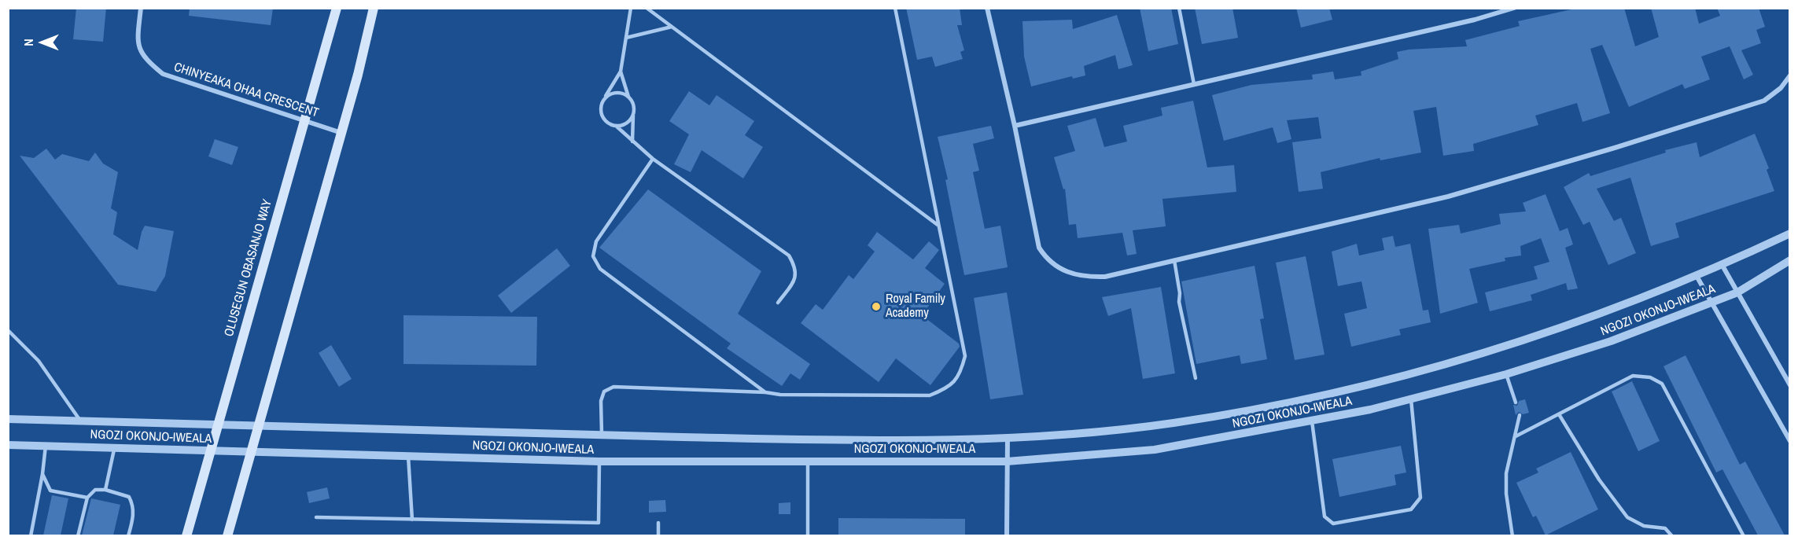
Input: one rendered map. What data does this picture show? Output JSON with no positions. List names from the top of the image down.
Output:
{
  "streets": {
    "main road": ["OLUSEGUN OBASANJO WAY"],
    "street": ["CHINYEAKA OHAA CRESCENT", "NGOZI OKONJO-IWEALA"]
  },
  "crossings": [
    ["CHINYEAKA OHAA CRESCENT", "OLUSEGUN OBASANJO WAY"],
    ["OLUSEGUN OBASANJO WAY", "NGOZI OKONJO-IWEALA"]
  ],
  "places": ["Royal Family Academy"],
  "north": "left"
}
